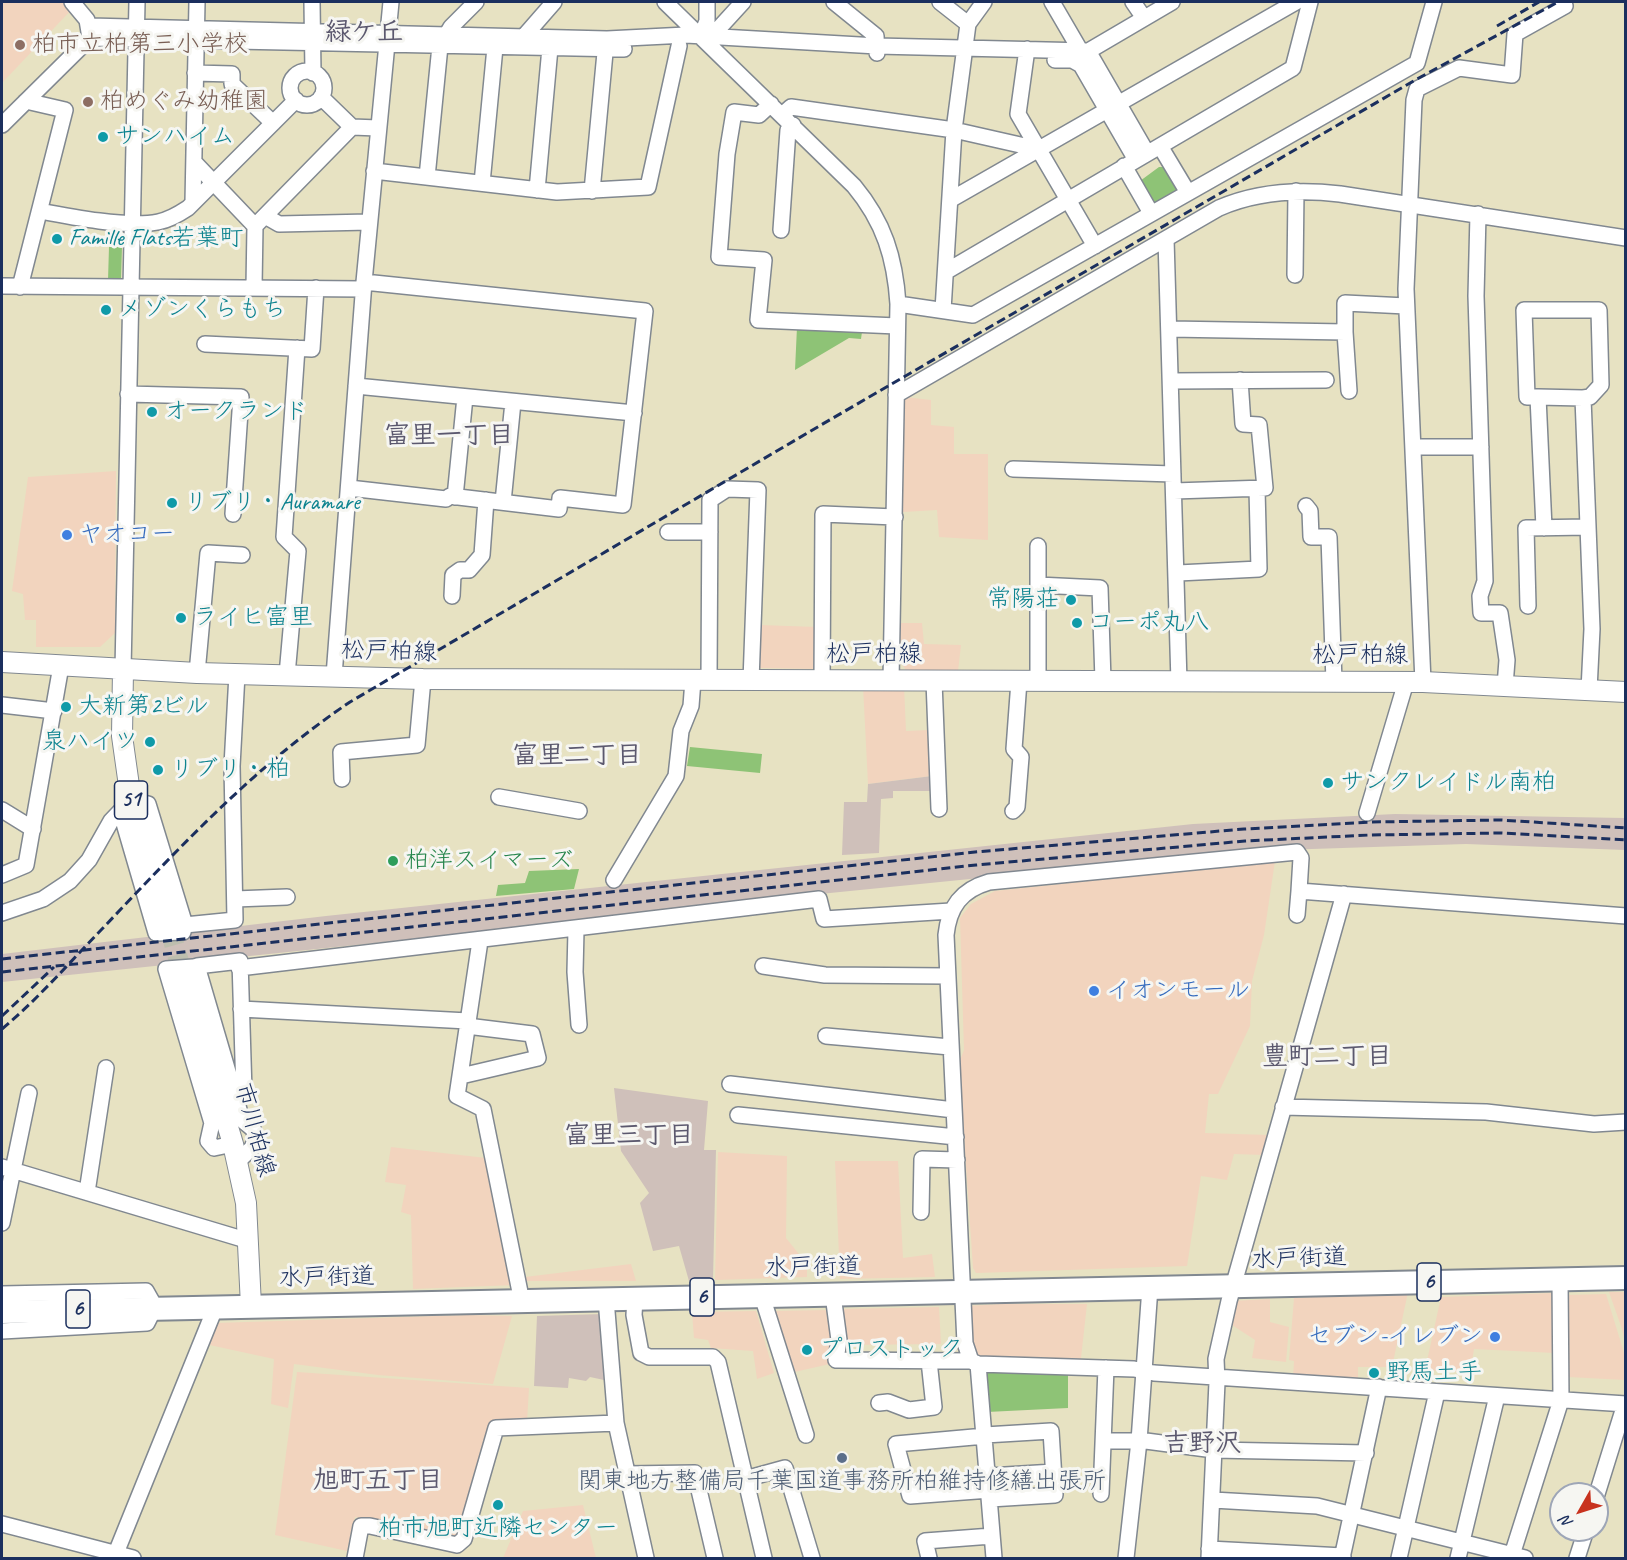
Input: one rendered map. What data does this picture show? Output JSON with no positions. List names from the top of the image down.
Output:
{
  "streets": {
    "highway": ["水戸街道", "6"],
    "main road": ["松戸柏線", "51", "市川柏線"]
  },
  "crossings": [
    ["松戸柏線", "51"],
    ["市川柏線", "水戸街道"]
  ],
  "districts": [
    "緑ケ丘",
    "富里一丁目",
    "富里二丁目",
    "豊町二丁目",
    "富里三丁目",
    "吉野沢",
    "旭町五丁目"
  ],
  "places": [
    "柏市立柏第三小学校",
    "柏めぐみ幼稚園",
    "サンハイム",
    "Famille Flats若葉町",
    "メゾンくらもち",
    "オークランド",
    "リブリ・Auramare",
    "ヤオコー",
    "常陽荘",
    "ライヒ富里",
    "コーポ丸八",
    "大新第2ビル",
    "泉ハイツ",
    "リブリ・柏",
    "サンクレイドル南柏",
    "柏洋スイマーズ",
    "イオンモール",
    "セブン-イレブン",
    "プロストック",
    "野馬土手",
    "関東地方整備局千葉国道事務所柏維持修繕出張所",
    "柏市旭町近隣センター"
  ],
  "north": "bottom left"
}
